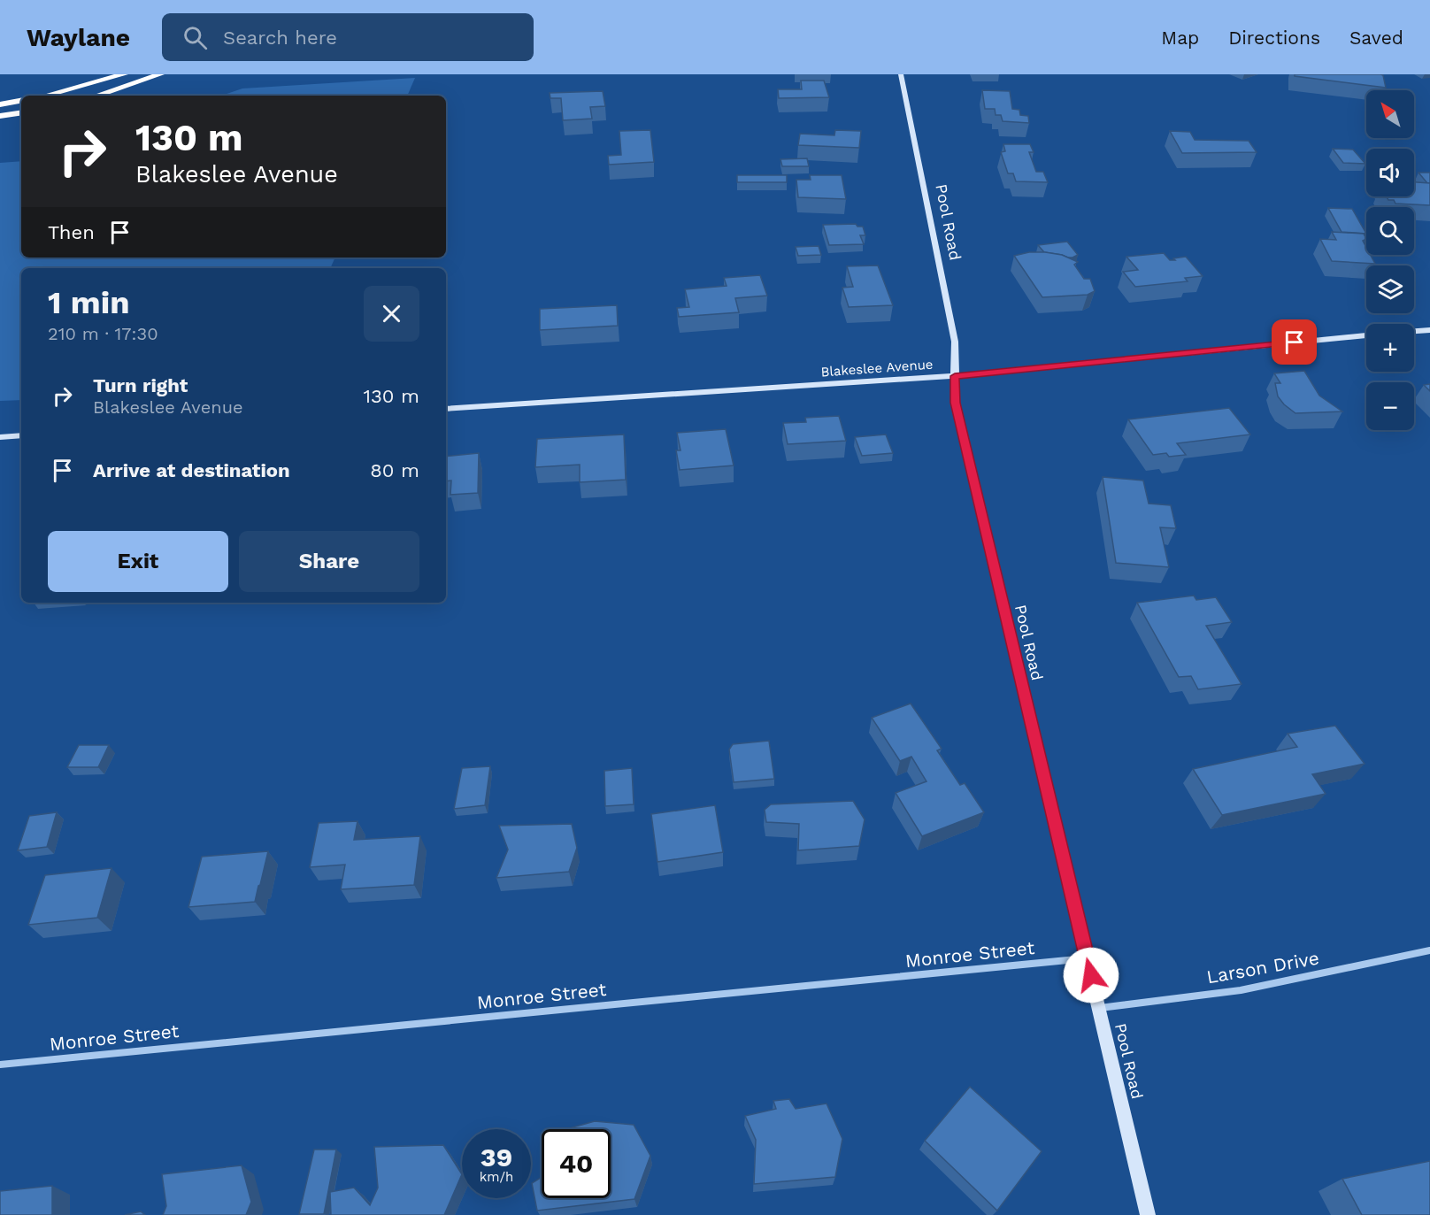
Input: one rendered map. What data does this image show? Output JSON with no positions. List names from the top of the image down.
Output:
{
  "streets": {
    "street": [
      "Pool Road",
      "Blakeslee Avenue",
      "Monroe Street",
      "Larson Drive"
    ]
  },
  "crossings": [
    ["Pool Road", "Blakeslee Avenue"],
    ["Pool Road", "Monroe Street"],
    ["Pool Road", "Larson Drive"]
  ],
  "north": "top left",
  "page": {
    "header": "Waylane",
    "search": "Search here",
    "nav": ["Map", "Directions", "Saved"],
    "map_buttons": ["+", "−"],
    "turn": ["130 m", "Blakeslee Avenue"],
    "then": "Then",
    "heading": ["1 min", "210 m · 17:30"],
    "list": [
      {
        "name": "Turn right",
        "note": "Blakeslee Avenue",
        "value": "130 m"
      },
      {
        "name": "Arrive at destination",
        "value": "80 m"
      }
    ],
    "buttons": ["Exit", "Share"],
    "speed": "39 km/h",
    "limit": "40"
  }
}
